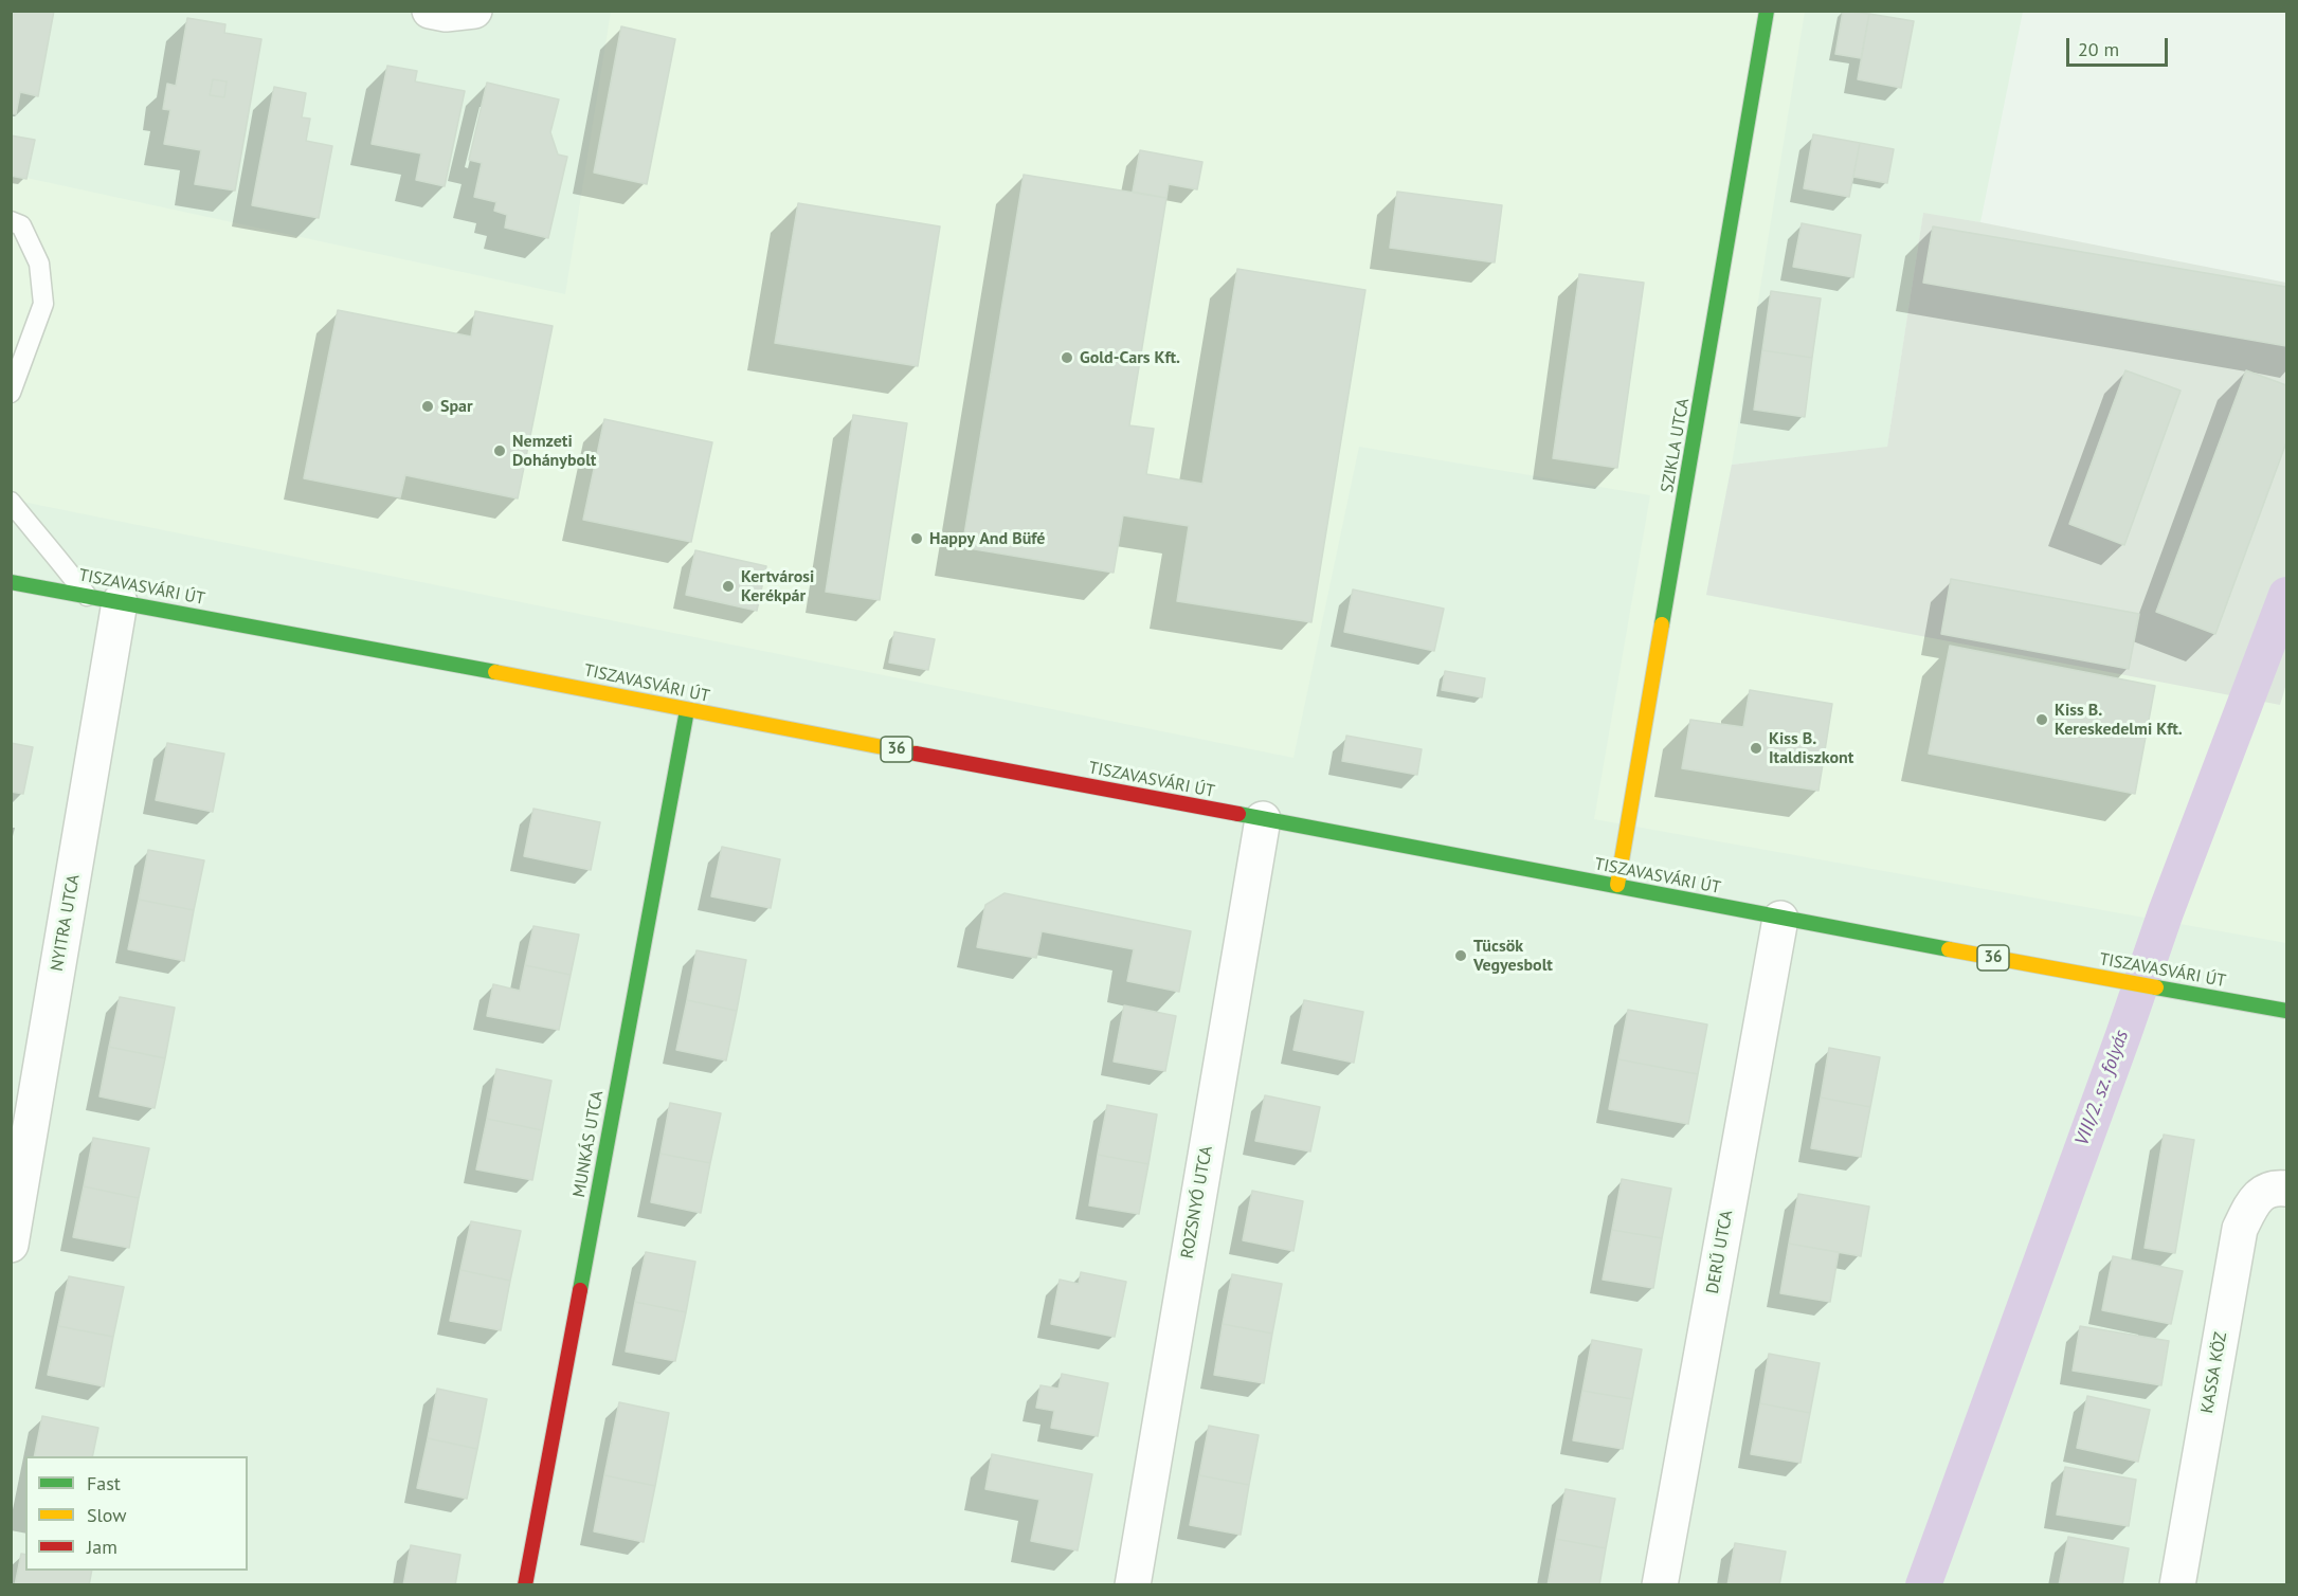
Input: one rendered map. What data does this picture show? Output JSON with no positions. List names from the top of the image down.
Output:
{
  "streets": {
    "main road": [
      "SZIKLA UTCA",
      "TISZAVASVÁRI ÚT",
      "36",
      "MUNKÁS UTCA"
    ],
    "street": [
      "NYITRA UTCA",
      "ROZSNYÓ UTCA",
      "DERŰ UTCA",
      "KASSA KÖZ"
    ]
  },
  "crossings": [
    ["SZIKLA UTCA", "TISZAVASVÁRI ÚT"],
    ["TISZAVASVÁRI ÚT", "NYITRA UTCA"],
    ["TISZAVASVÁRI ÚT", "MUNKÁS UTCA"],
    ["TISZAVASVÁRI ÚT", "ROZSNYÓ UTCA"],
    ["TISZAVASVÁRI ÚT", "DERŰ UTCA"]
  ],
  "water": ["VIII/2. sz. folyás"],
  "places": [
    "Gold-Cars Kft.",
    "Spar",
    "Nemzeti Dohánybolt",
    "Happy And Büfé",
    "Kertvárosi Kerékpár",
    "Kiss B. Kereskedelmi Kft.",
    "Kiss B. Italdiszkont",
    "Tücsök Vegyesbolt"
  ],
  "legend": ["Fast", "Slow", "Jam"],
  "scale_bar": "20 m"
}
